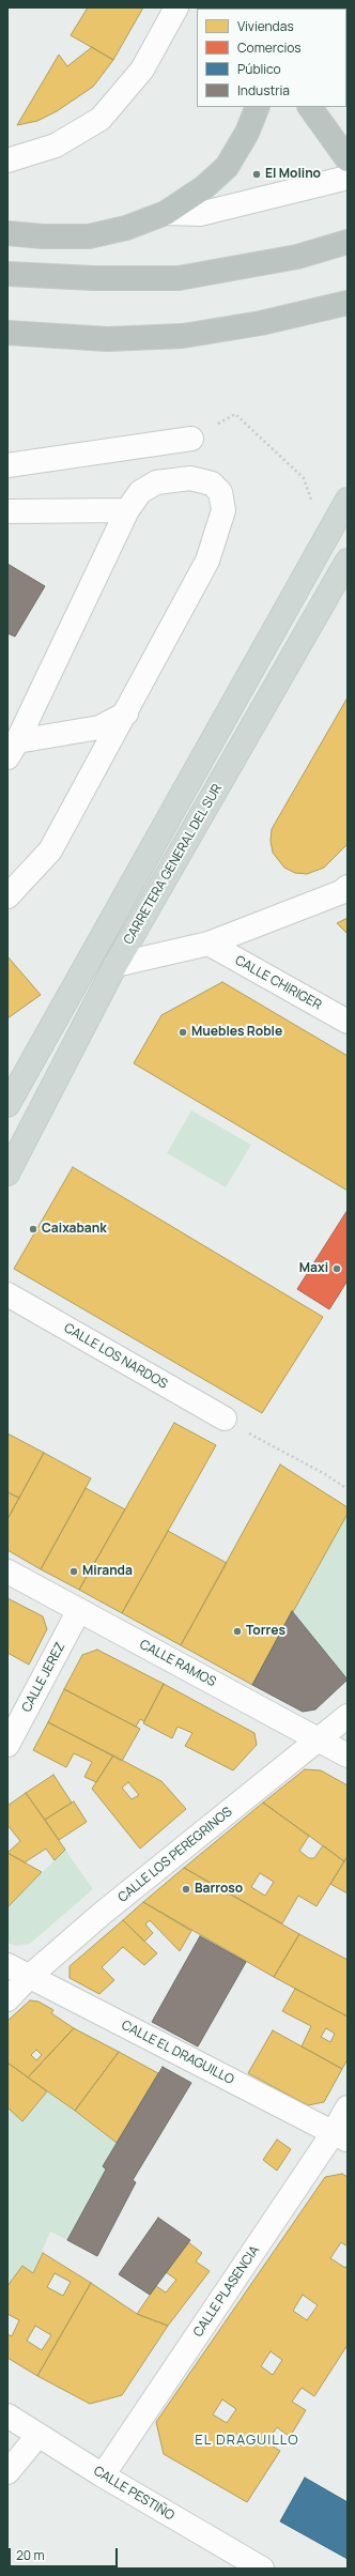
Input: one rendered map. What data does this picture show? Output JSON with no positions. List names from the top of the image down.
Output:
{
  "streets": {
    "main road": ["CARRETERA GENERAL DEL SUR"],
    "street": [
      "CALLE CHIRIGER",
      "CALLE LOS NARDOS",
      "CALLE RAMOS",
      "CALLE JEREZ",
      "CALLE LOS PEREGRINOS",
      "CALLE EL DRAGUILLO",
      "CALLE PLASENCIA",
      "CALLE PESTIÑO"
    ]
  },
  "crossings": [
    ["CALLE RAMOS", "CALLE JEREZ"],
    ["CALLE RAMOS", "CALLE LOS PEREGRINOS"],
    ["CALLE LOS PEREGRINOS", "CALLE EL DRAGUILLO"],
    ["CALLE EL DRAGUILLO", "CALLE PLASENCIA"],
    ["CALLE PLASENCIA", "CALLE PESTIÑO"]
  ],
  "districts": ["EL DRAGUILLO"],
  "places": [
    "El Molino",
    "Muebles Roble",
    "Caixabank",
    "Maxi",
    "Miranda",
    "Torres",
    "Barroso"
  ],
  "legend": [
    "Viviendas",
    "Comercios",
    "Público",
    "Industria"
  ],
  "scale_bar": "20 m"
}
